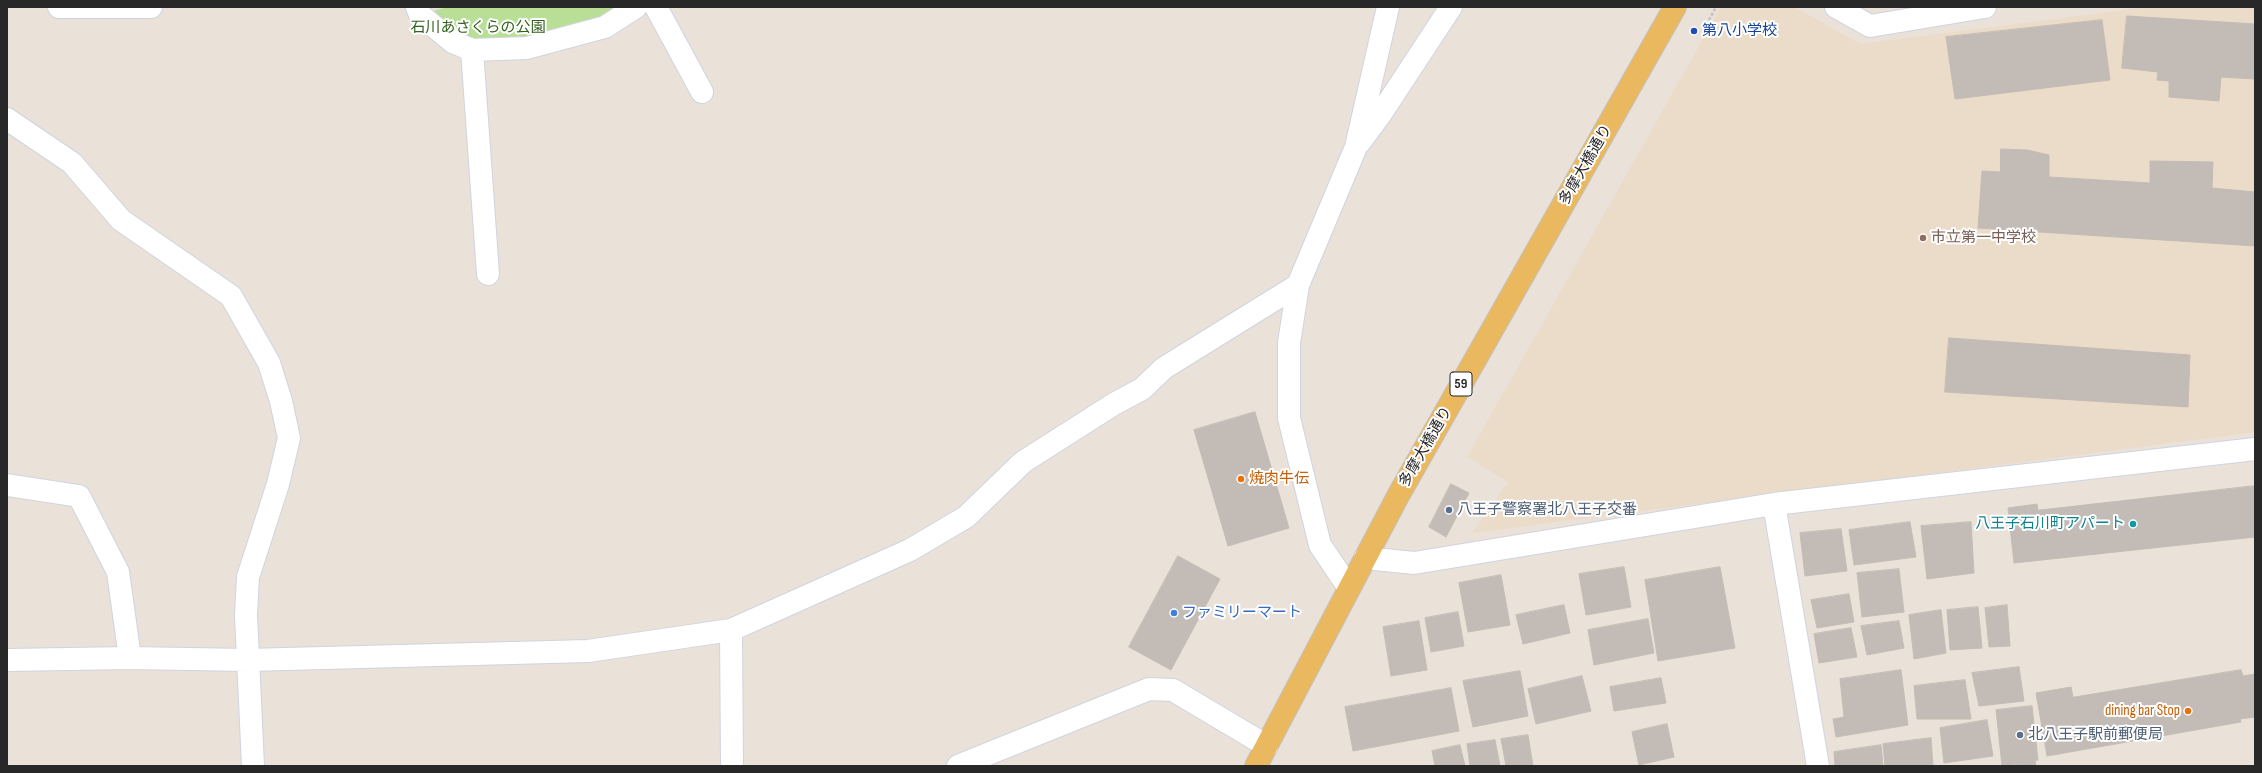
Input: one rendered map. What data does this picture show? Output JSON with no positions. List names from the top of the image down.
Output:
{
  "streets": {
    "main road": ["多摩大橋通り", "59"]
  },
  "parks": ["石川あさくらの公園"],
  "places": [
    "第八小学校",
    "市立第一中学校",
    "焼肉牛伝",
    "八王子警察署北八王子交番",
    "八王子石川町アパート",
    "ファミリーマート",
    "dining bar Stop",
    "北八王子駅前郵便局"
  ]
}
